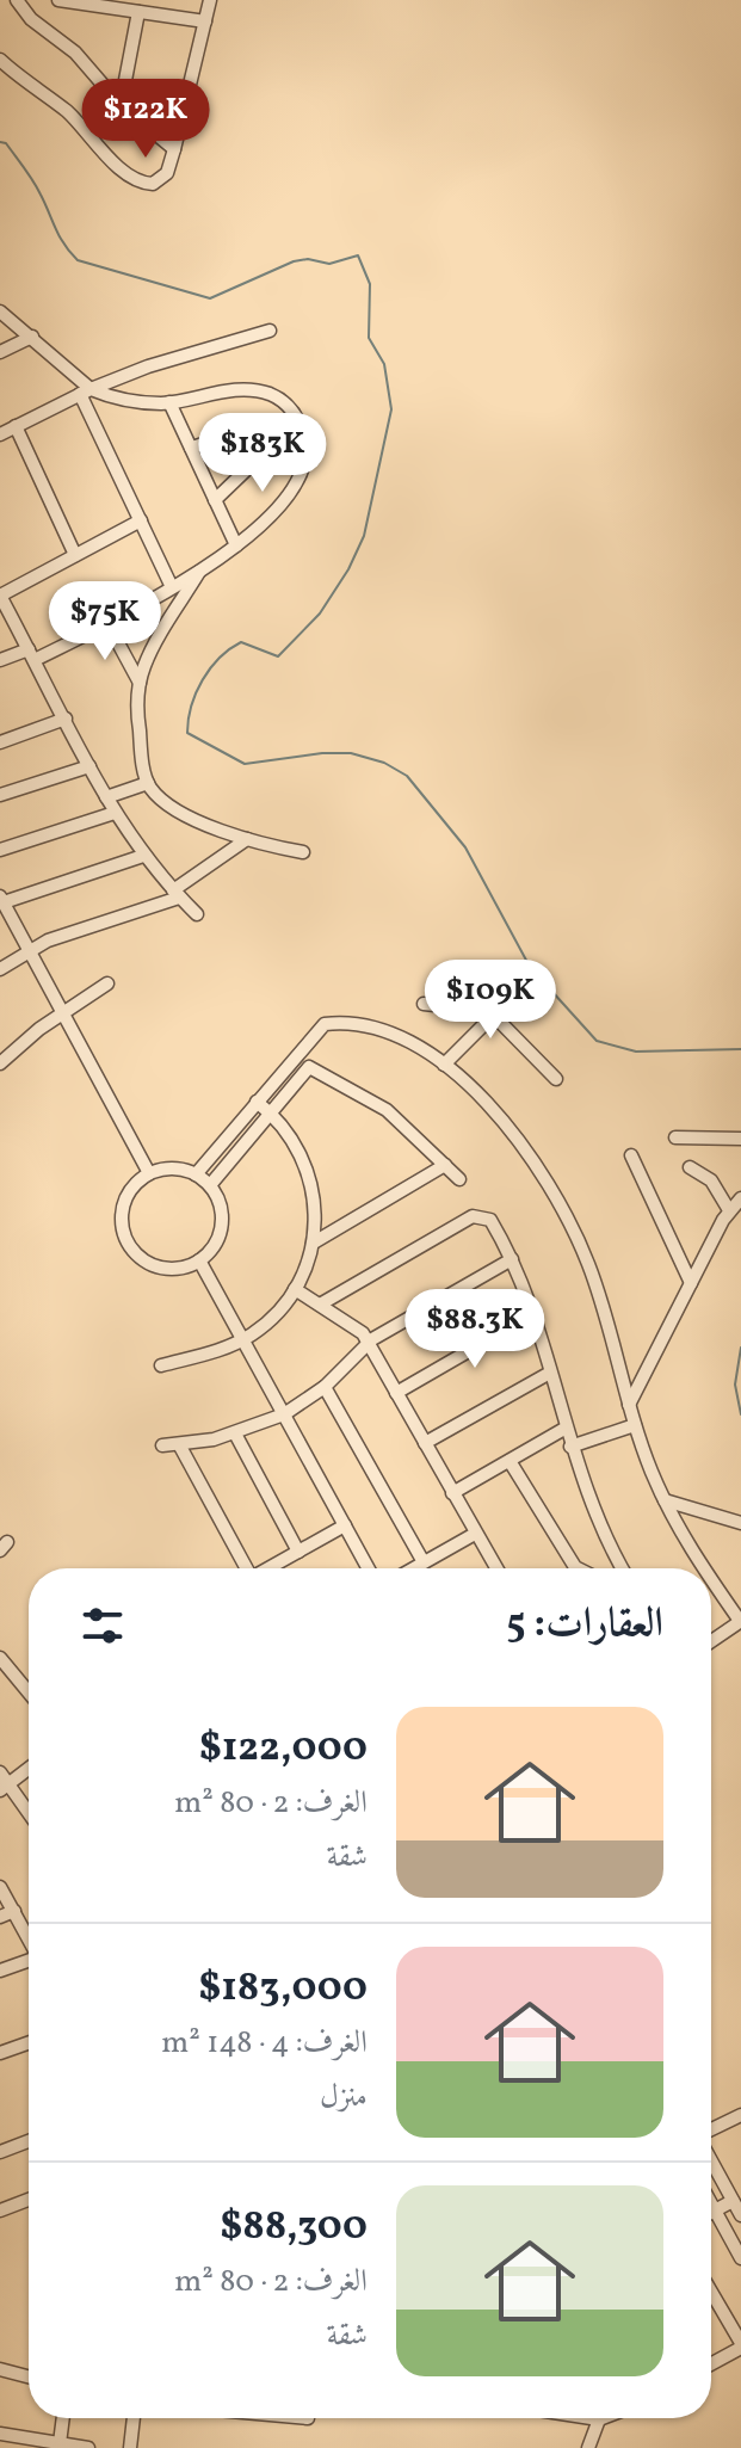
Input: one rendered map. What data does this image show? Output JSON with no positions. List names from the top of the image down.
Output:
{
  "page": {
    "price": [
      "$122K",
      "$183K",
      "$75K",
      "$109K",
      "$88.3K"
    ],
    "heading": "العقارات: 5",
    "list": [
      {
        "name": "$122,000",
        "note": "الغرف: 2 · 80 m² · شقة"
      },
      {
        "name": "$183,000",
        "note": "الغرف: 4 · 148 m² · منزل"
      },
      {
        "name": "$88,300",
        "note": "الغرف: 2 · 80 m² · شقة"
      }
    ]
  }
}
